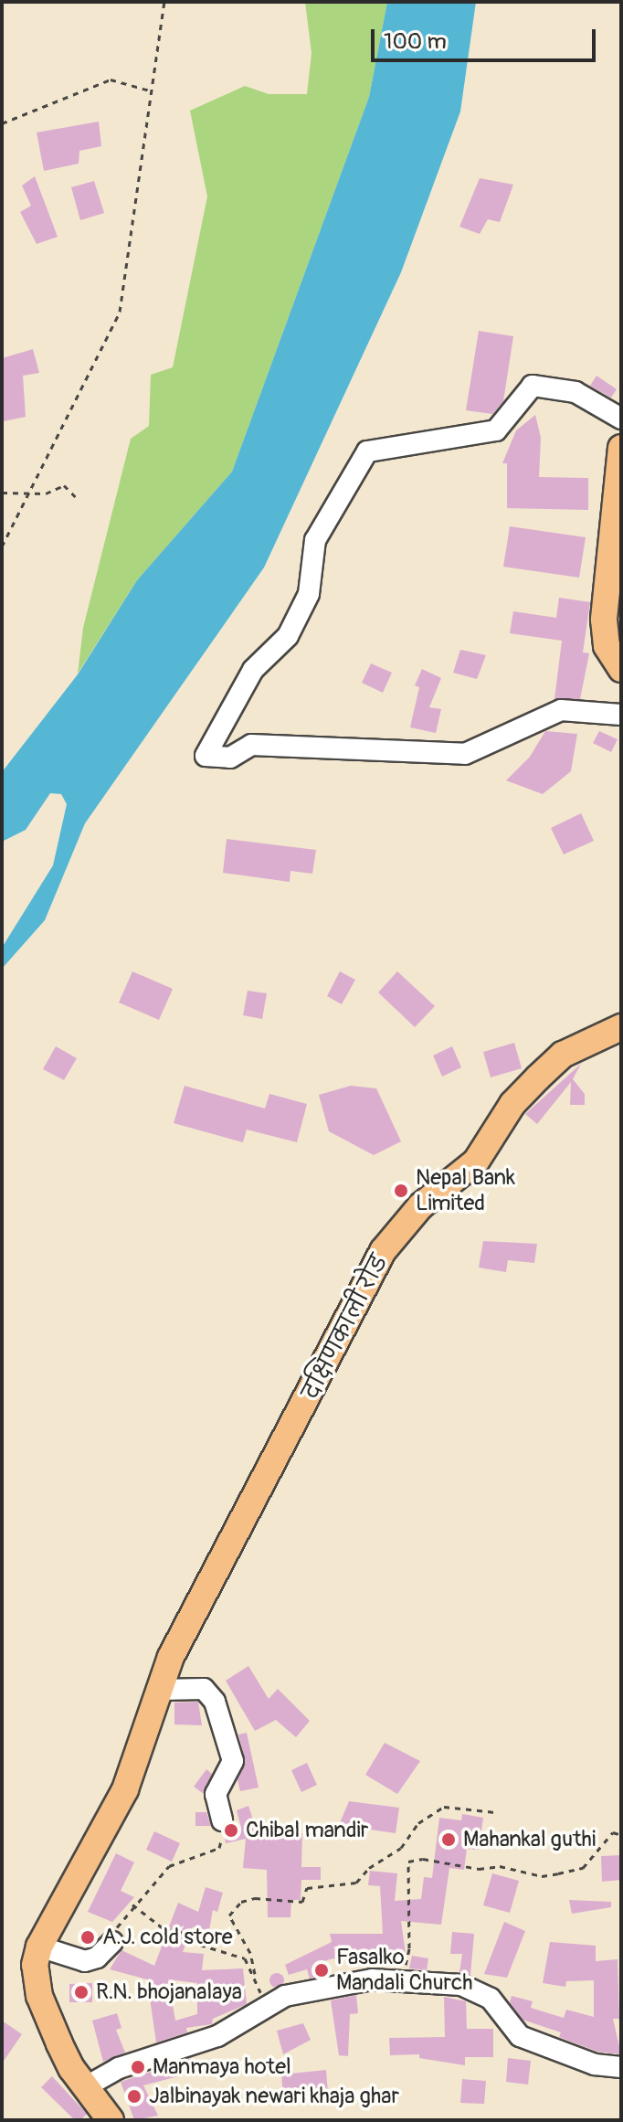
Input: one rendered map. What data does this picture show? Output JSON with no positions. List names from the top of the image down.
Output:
{
  "streets": {
    "main road": ["दक्षिणकाली रोड"]
  },
  "places": [
    "Nepal Bank Limited",
    "Chibal mandir",
    "Mahankal guthi",
    "A.J. cold store",
    "Fasalko Mandali Church",
    "R.N. bhojanalaya",
    "Manmaya hotel",
    "Jalbinayak newari khaja ghar"
  ],
  "scale_bar": "100 m"
}
